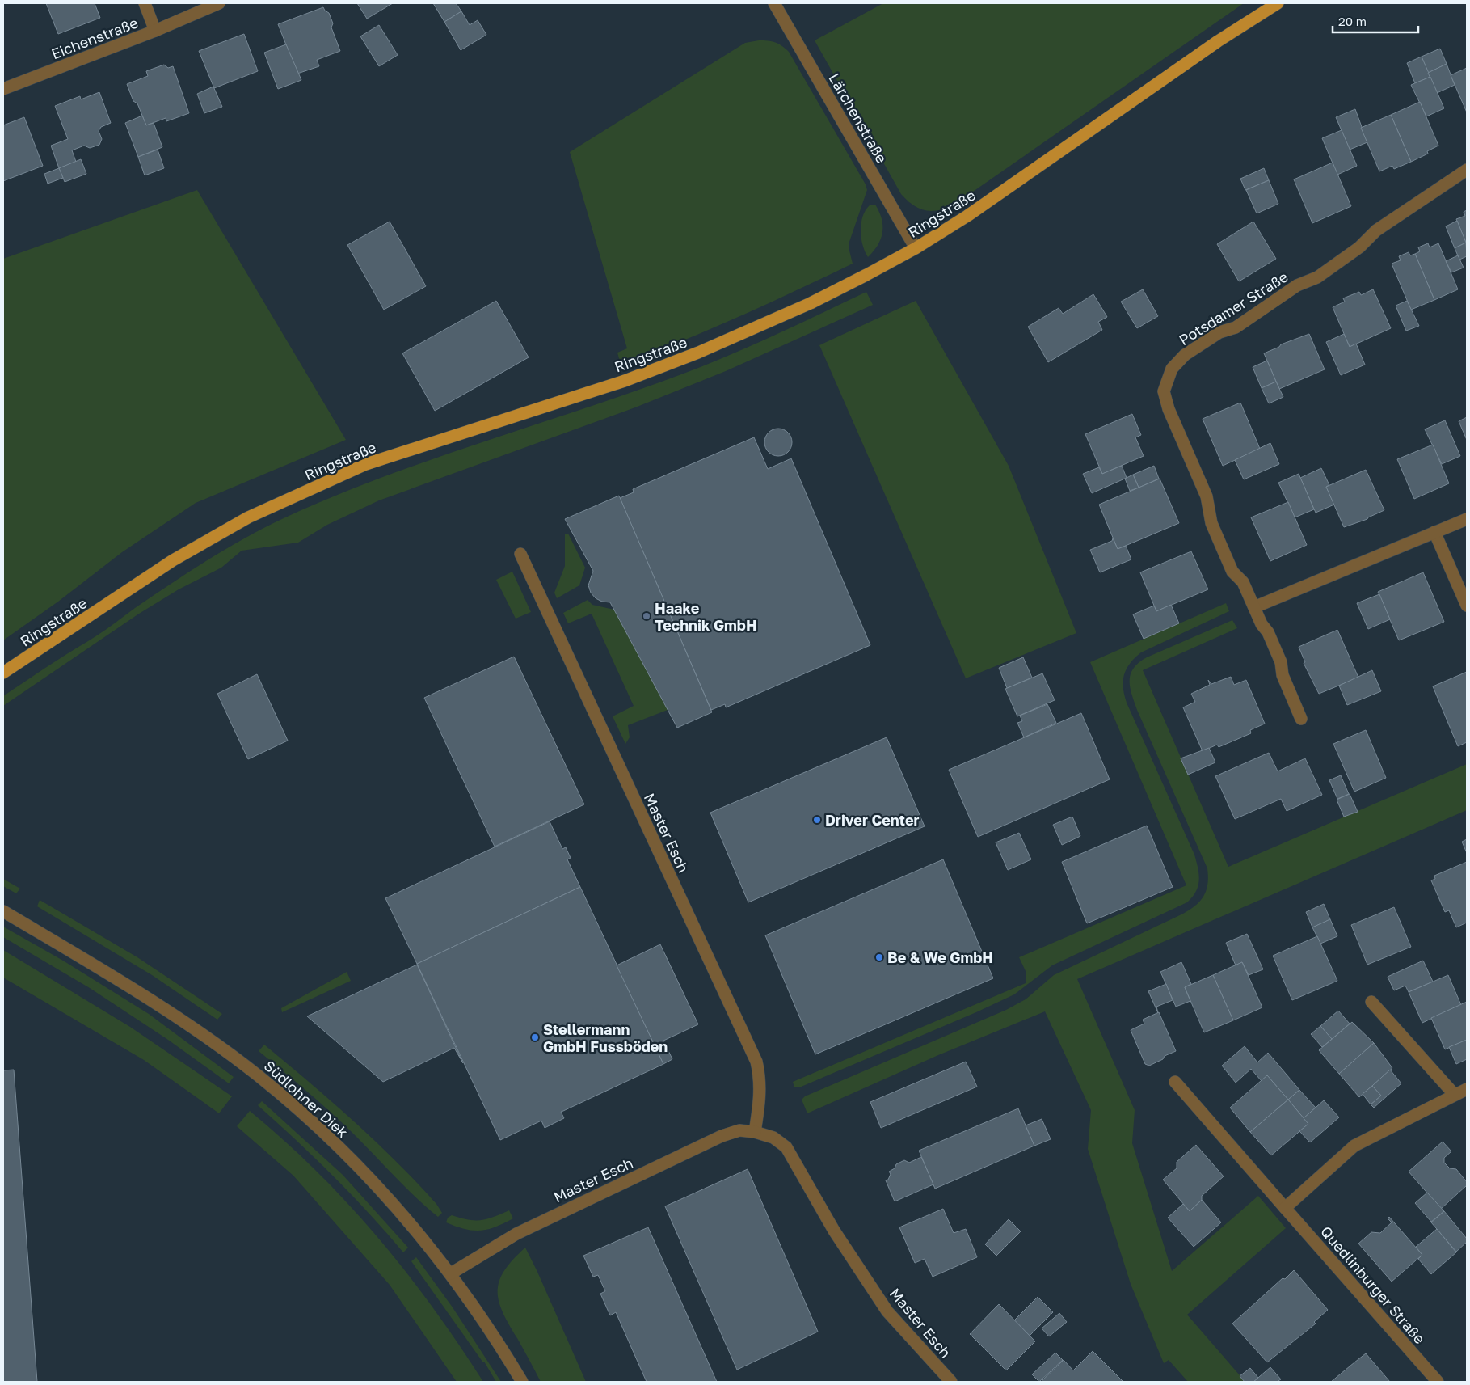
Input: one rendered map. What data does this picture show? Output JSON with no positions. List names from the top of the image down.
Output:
{
  "streets": {
    "main road": ["Ringstraße"],
    "street": [
      "Eichenstraße",
      "Lärchenstraße",
      "Potsdamer Straße",
      "Master Esch",
      "Südlohner Diek",
      "Quedlinburger Straße"
    ]
  },
  "crossings": [
    ["Lärchenstraße", "Ringstraße"],
    ["Master Esch", "Südlohner Diek"]
  ],
  "places": [
    "Haake Technik GmbH",
    "Driver Center",
    "Be & We GmbH",
    "Stellermann GmbH Fussböden"
  ],
  "scale_bar": "20 m"
}
